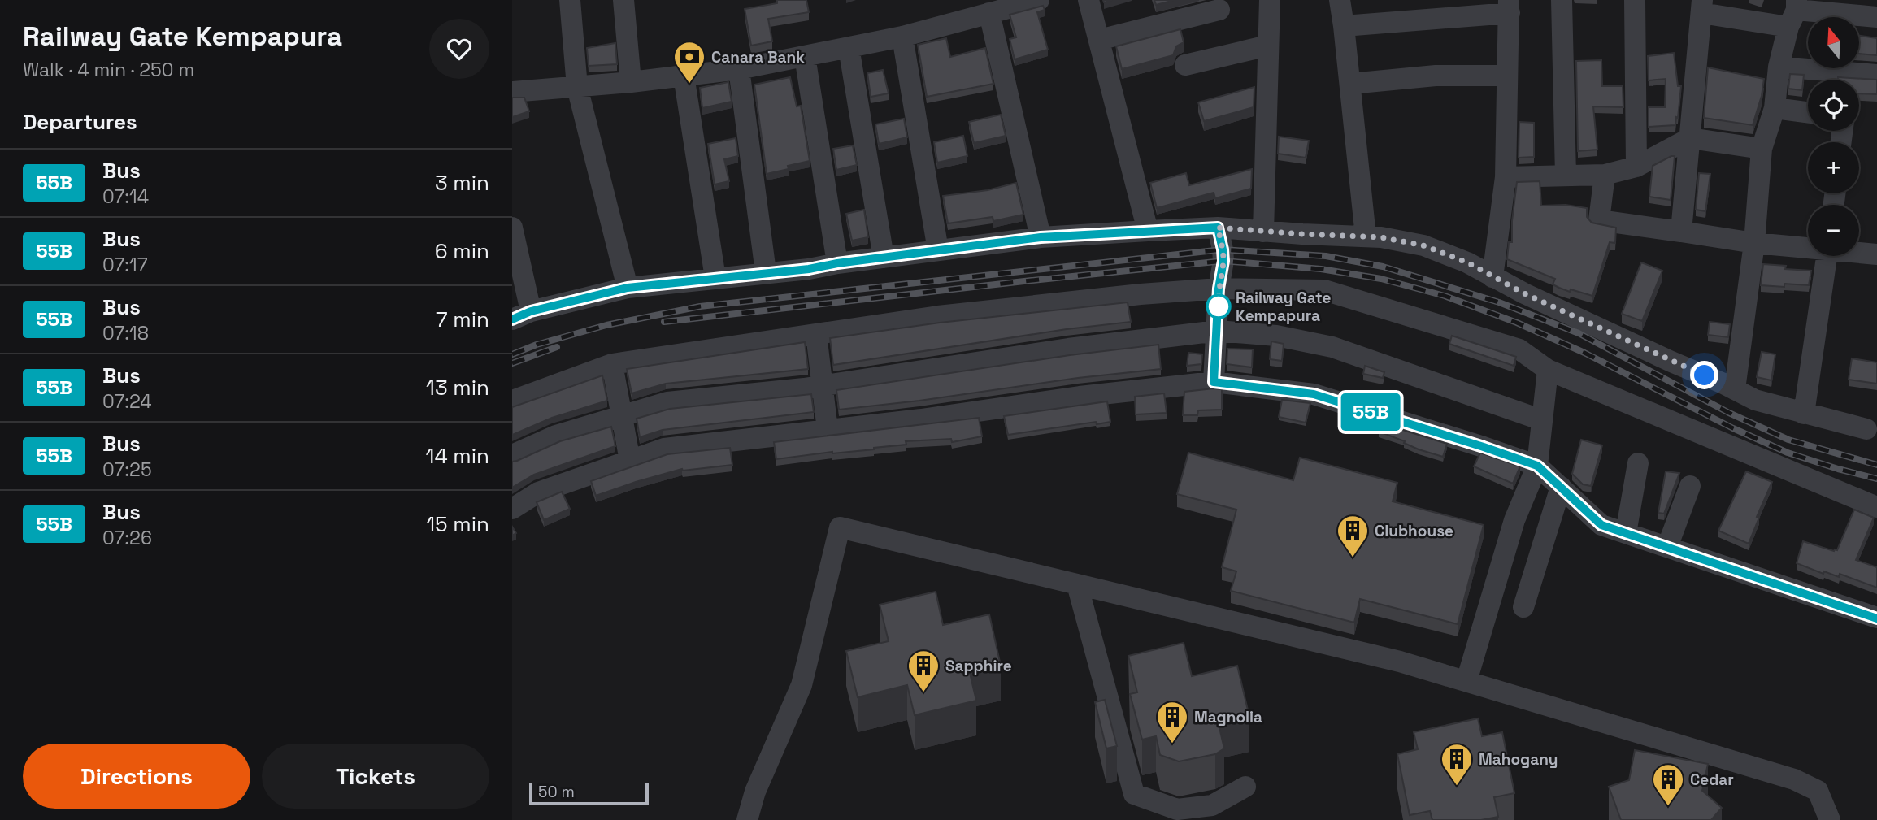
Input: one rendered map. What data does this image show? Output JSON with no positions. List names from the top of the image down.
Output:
{
  "places": {
    "bank": ["Canara Bank"],
    "other": ["Railway Gate Kempapura"],
    "building": [
      "Clubhouse",
      "Sapphire",
      "Magnolia",
      "Mahogany",
      "Cedar"
    ]
  },
  "lines": ["bus line 55B"],
  "scale_bar": "50 m",
  "north": "top",
  "page": {
    "heading": [
      ["Railway Gate Kempapura", "Walk · 4 min · 250 m"],
      "Departures"
    ],
    "on_map": "55B",
    "map_buttons": ["+", "−"],
    "list": [
      {
        "mark": "55B",
        "name": "Bus",
        "note": "07:14",
        "value": "3 min"
      },
      {
        "mark": "55B",
        "name": "Bus",
        "note": "07:17",
        "value": "6 min"
      },
      {
        "mark": "55B",
        "name": "Bus",
        "note": "07:18",
        "value": "7 min"
      },
      {
        "mark": "55B",
        "name": "Bus",
        "note": "07:24",
        "value": "13 min"
      },
      {
        "mark": "55B",
        "name": "Bus",
        "note": "07:25",
        "value": "14 min"
      },
      {
        "mark": "55B",
        "name": "Bus",
        "note": "07:26",
        "value": "15 min"
      }
    ],
    "buttons": ["Directions", "Tickets"],
    "scale": "50 m"
  }
}
